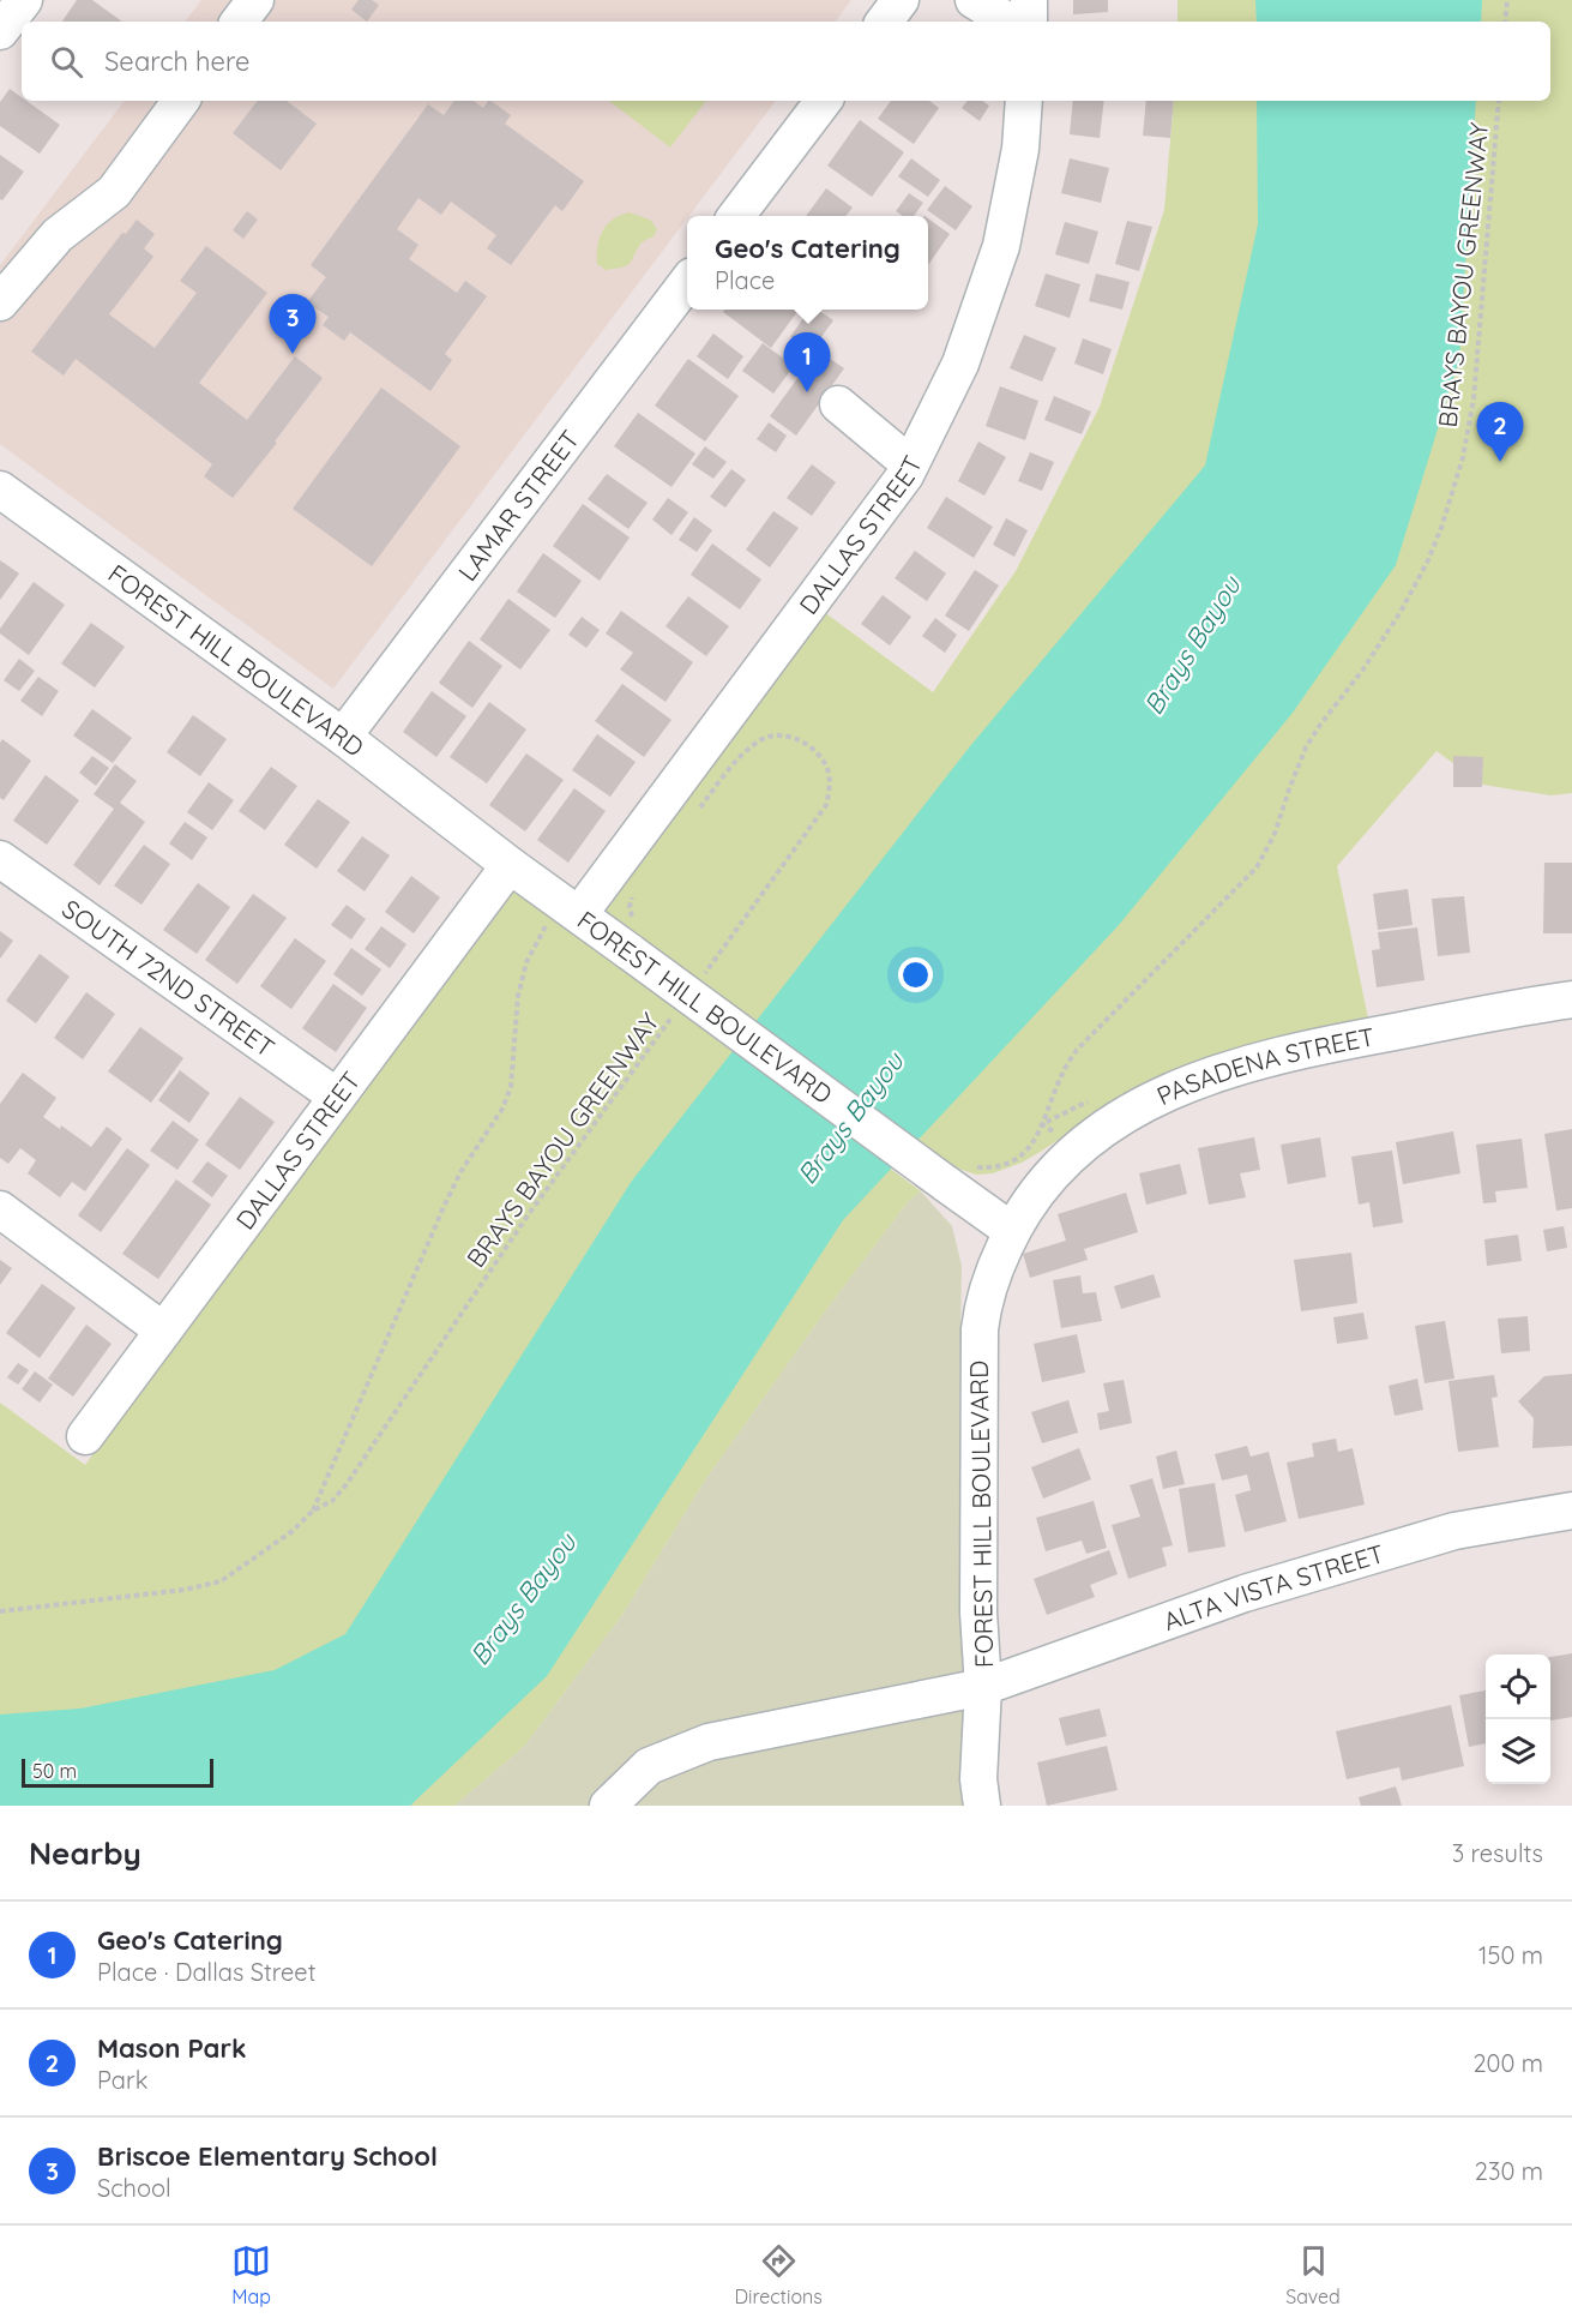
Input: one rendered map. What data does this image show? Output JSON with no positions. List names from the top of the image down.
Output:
{
  "streets": {
    "street": [
      "LAMAR STREET",
      "DALLAS STREET",
      "FOREST HILL BOULEVARD",
      "SOUTH 72ND STREET",
      "PASADENA STREET",
      "ALTA VISTA STREET"
    ],
    "path": ["BRAYS BAYOU GREENWAY"]
  },
  "crossings": [
    ["BRAYS BAYOU GREENWAY", "FOREST HILL BOULEVARD"],
    ["LAMAR STREET", "FOREST HILL BOULEVARD"],
    ["DALLAS STREET", "FOREST HILL BOULEVARD"],
    ["DALLAS STREET", "SOUTH 72ND STREET"],
    ["FOREST HILL BOULEVARD", "PASADENA STREET"],
    ["FOREST HILL BOULEVARD", "ALTA VISTA STREET"]
  ],
  "water": ["Brays Bayou"],
  "scale_bar": "50 m",
  "page": {
    "search": "Search here",
    "popup": ["Geo's Catering", "Place"],
    "pins": ["3", "1", "2"],
    "scale": "50 m",
    "heading": ["Nearby", "3 results"],
    "list": [
      {
        "mark": "1",
        "name": "Geo's Catering",
        "note": "Place · Dallas Street",
        "value": "150 m"
      },
      {
        "mark": "2",
        "name": "Mason Park",
        "note": "Park",
        "value": "200 m"
      },
      {
        "mark": "3",
        "name": "Briscoe Elementary School",
        "note": "School",
        "value": "230 m"
      }
    ],
    "nav": ["Map", "Directions", "Saved"]
  }
}
